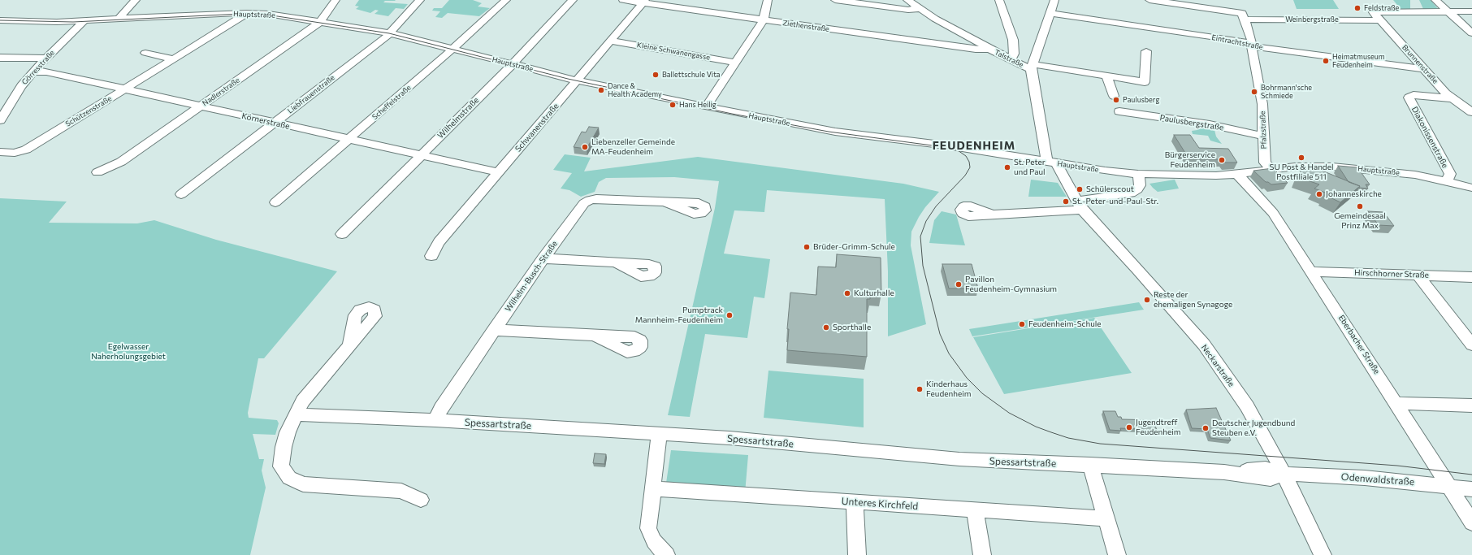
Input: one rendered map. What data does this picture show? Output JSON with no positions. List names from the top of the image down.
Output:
{
  "streets": {
    "street": [
      "Hauptstraße",
      "Weinbergstraße",
      "Ziethenstraße",
      "Eintrachtstraße",
      "Kleine Schwanengasse",
      "Talstraße",
      "Brunnenstraße",
      "Görresstraße",
      "Nadlerstraße",
      "Liebfrauenstraße",
      "Scheffelstraße",
      "Schützenstraße",
      "Wilhelmstraße",
      "Körnerstraße",
      "Paulusbergstraße",
      "Schwanenstraße",
      "Pfalzstraße",
      "Diakonissenstraße",
      "Hirschhorner Straße",
      "Wilhelm-Busch-Straße",
      "Eberbacher Straße",
      "Neckarstraße",
      "Spessartstraße",
      "Odenwaldstraße",
      "Unteres Kirchfeld"
    ]
  },
  "crossings": [
    ["Hauptstraße", "Talstraße"],
    ["Hauptstraße", "Görresstraße"],
    ["Hauptstraße", "Nadlerstraße"],
    ["Hauptstraße", "Liebfrauenstraße"],
    ["Hauptstraße", "Scheffelstraße"],
    ["Hauptstraße", "Schützenstraße"],
    ["Hauptstraße", "Wilhelmstraße"],
    ["Hauptstraße", "Schwanenstraße"],
    ["Hauptstraße", "Pfalzstraße"],
    ["Hauptstraße", "Diakonissenstraße"],
    ["Hauptstraße", "Eberbacher Straße"],
    ["Hauptstraße", "Neckarstraße"],
    ["Weinbergstraße", "Brunnenstraße"],
    ["Weinbergstraße", "Pfalzstraße"],
    ["Ziethenstraße", "Talstraße"],
    ["Ziethenstraße", "Schwanenstraße"],
    ["Eintrachtstraße", "Brunnenstraße"],
    ["Eintrachtstraße", "Pfalzstraße"],
    ["Kleine Schwanengasse", "Schwanenstraße"],
    ["Talstraße", "Neckarstraße"],
    ["Brunnenstraße", "Diakonissenstraße"],
    ["Görresstraße", "Körnerstraße"],
    ["Nadlerstraße", "Körnerstraße"],
    ["Liebfrauenstraße", "Körnerstraße"],
    ["Scheffelstraße", "Körnerstraße"],
    ["Schützenstraße", "Körnerstraße"],
    ["Wilhelmstraße", "Körnerstraße"],
    ["Körnerstraße", "Schwanenstraße"],
    ["Paulusbergstraße", "Pfalzstraße"],
    ["Hirschhorner Straße", "Eberbacher Straße"],
    ["Wilhelm-Busch-Straße", "Spessartstraße"],
    ["Eberbacher Straße", "Odenwaldstraße"],
    ["Neckarstraße", "Spessartstraße"],
    ["Neckarstraße", "Odenwaldstraße"],
    ["Spessartstraße", "Odenwaldstraße"]
  ],
  "districts": ["FEUDENHEIM"],
  "parks": ["Egelwasser Naherholungsgebiet"],
  "places": [
    "Feldstraße",
    "Heimatmuseum Feudenheim",
    "Ballettschule Vita",
    "Dance & Health Academy",
    "Bohrmann'sche Schmiede",
    "Paulusberg",
    "Hans Heilig",
    "Liebenzeller Gemeinde MA-Feudenheim",
    "SU Post & Handel Postfiliale 511",
    "Bürgerservice Feudenheim",
    "St. Peter und Paul",
    "Schülerscout",
    "Johanneskirche",
    "St.-Peter-und-Paul-Str.",
    "Gemeindesaal Prinz Max",
    "Brüder-Grimm-Schule",
    "Pavillon Feudenheim-Gymnasium",
    "Kulturhalle",
    "Reste der ehemaligen Synagoge",
    "Pumptrack Mannheim-Feudenheim",
    "Feudenheim-Schule",
    "Sporthalle",
    "Kinderhaus Feudenheim",
    "Jugendtreff Feudenheim",
    "Deutscher Jugendbund Steuben e.V."
  ]
}
